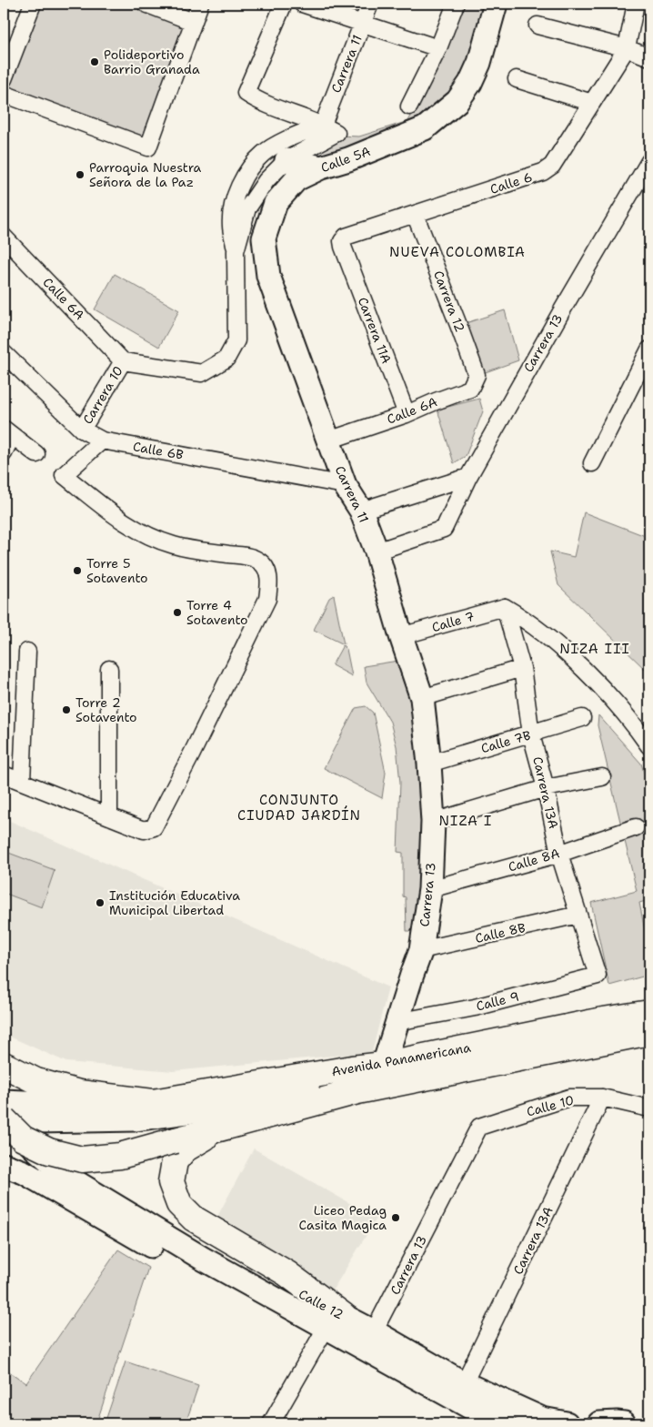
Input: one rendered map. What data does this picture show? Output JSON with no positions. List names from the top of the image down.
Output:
{
  "streets": {
    "main road": [
      "Carrera 11",
      "Calle 5A",
      "Carrera 13",
      "Avenida Panamericana",
      "Calle 12"
    ],
    "street": [
      "Calle 6",
      "Calle 6A",
      "Carrera 12",
      "Carrera 11A",
      "Carrera 10",
      "Calle 6B",
      "Calle 7",
      "Calle 7B",
      "Carrera 13A",
      "Calle 8A",
      "Calle 8B",
      "Calle 9",
      "Calle 10"
    ]
  },
  "crossings": [
    ["Carrera 11", "Calle 5A"],
    ["Carrera 11", "Calle 6A"],
    ["Carrera 11", "Carrera 13"],
    ["Carrera 11", "Calle 6B"],
    ["Carrera 11", "Calle 7"],
    ["Carrera 11", "Calle 7B"],
    ["Calle 6", "Carrera 12"],
    ["Calle 6", "Carrera 11A"],
    ["Calle 6A", "Carrera 12"],
    ["Calle 6A", "Carrera 11A"],
    ["Calle 6A", "Carrera 10"],
    ["Carrera 13", "Calle 7B"],
    ["Carrera 13", "Calle 8A"],
    ["Carrera 13", "Calle 8B"],
    ["Carrera 13", "Calle 9"],
    ["Carrera 13", "Avenida Panamericana"],
    ["Carrera 13", "Calle 10"],
    ["Carrera 13", "Calle 12"],
    ["Carrera 10", "Calle 6B"],
    ["Calle 7", "Carrera 13A"],
    ["Calle 7B", "Carrera 13A"],
    ["Carrera 13A", "Calle 8A"],
    ["Carrera 13A", "Calle 8B"],
    ["Carrera 13A", "Calle 9"],
    ["Carrera 13A", "Calle 10"],
    ["Carrera 13A", "Calle 12"],
    ["Avenida Panamericana", "Calle 12"]
  ],
  "districts": [
    "NUEVA COLOMBIA",
    "NIZA III",
    "CONJUNTO CIUDAD JARDÍN",
    "NIZA I"
  ],
  "places": [
    "Polideportivo Barrio Granada",
    "Parroquia Nuestra Señora de la Paz",
    "Torre 5 Sotavento",
    "Torre 4 Sotavento",
    "Torre 2 Sotavento",
    "Institución Educativa Municipal Libertad",
    "Liceo Pedag Casita Magica"
  ]
}
